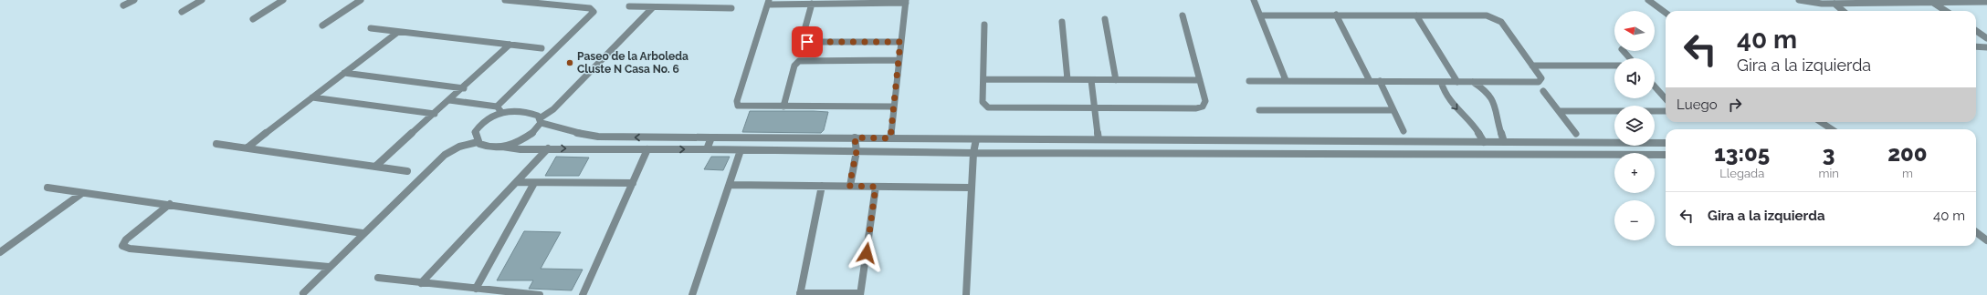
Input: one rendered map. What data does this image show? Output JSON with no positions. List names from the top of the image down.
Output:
{
  "places": ["Paseo de la Arboleda Cluste N Casa No. 6"],
  "north": "left",
  "page": {
    "map_buttons": ["+", "−"],
    "turn": ["40 m", "Gira a la izquierda"],
    "then": "Luego",
    "eta": [
      "13:05",
      "Llegada",
      "3",
      "min",
      "200",
      "m"
    ],
    "list": [
      {
        "name": "Gira a la izquierda",
        "value": "40 m"
      }
    ]
  }
}
